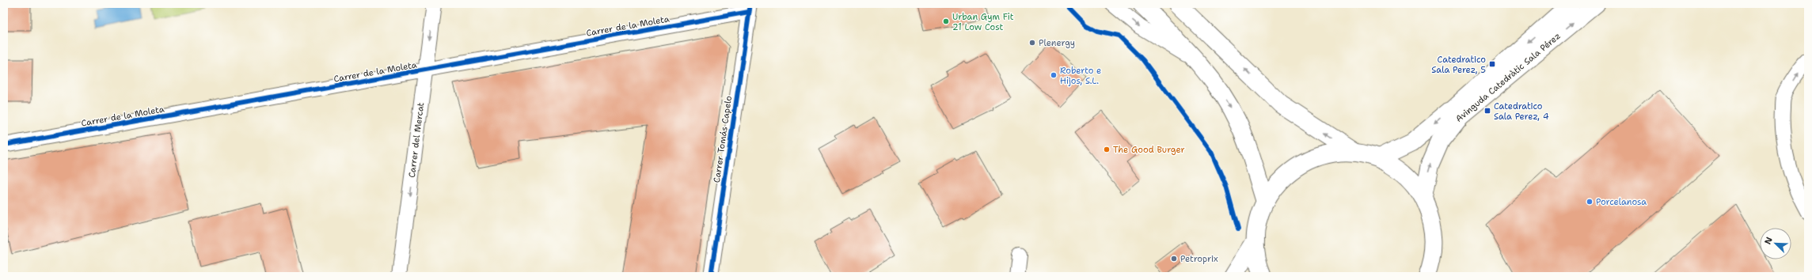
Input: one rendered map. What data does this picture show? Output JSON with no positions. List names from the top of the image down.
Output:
{
  "streets": {
    "main road": ["Avinguda Catedràtic Sala Pérez"],
    "street": ["Carrer de la Moleta", "Carrer Tomás Capelo", "Carrer del Mercat"]
  },
  "crossings": [
    ["Carrer de la Moleta", "Carrer Tomás Capelo"],
    ["Carrer de la Moleta", "Carrer del Mercat"]
  ],
  "one_way": ["Carrer del Mercat"],
  "places": {
    "other": [
      "Urban Gym Fit 21 Low Cost",
      "Plenergy",
      "Roberto e Hijos, S.L.",
      "The Good Burger",
      "Porcelanosa",
      "Petroprix"
    ],
    "transit": ["Catedratico Sala Perez, 5", "Catedratico Sala Perez, 4"]
  },
  "north": "top left"
}
